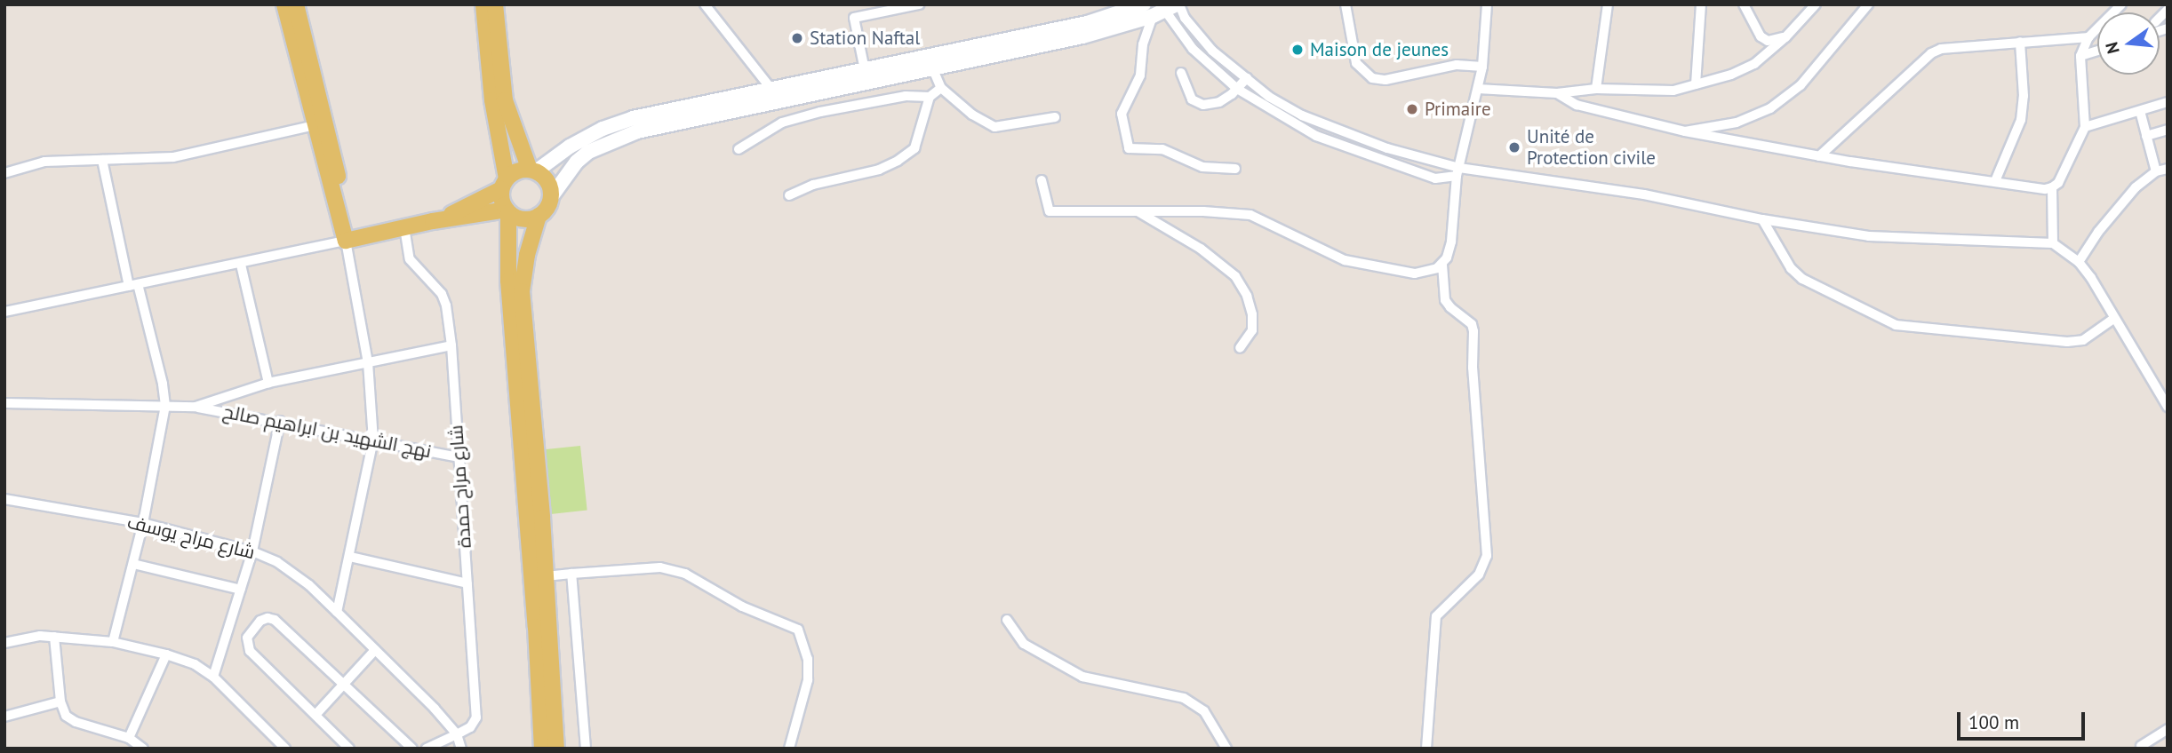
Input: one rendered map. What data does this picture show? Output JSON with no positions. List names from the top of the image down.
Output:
{
  "streets": {
    "street": ["نهج الشهيد بن ابراهيم صالح", "شارع مراح حمدة", "شارع مراح يوسف"]
  },
  "crossings": [
    ["نهج الشهيد بن ابراهيم صالح", "شارع مراح حمدة"],
    ["شارع مراح حمدة", "شارع مراح يوسف"]
  ],
  "places": [
    "Station Naftal",
    "Maison de jeunes",
    "Primaire",
    "Unité de Protection civile"
  ],
  "scale_bar": "100 m",
  "north": "left"
}
